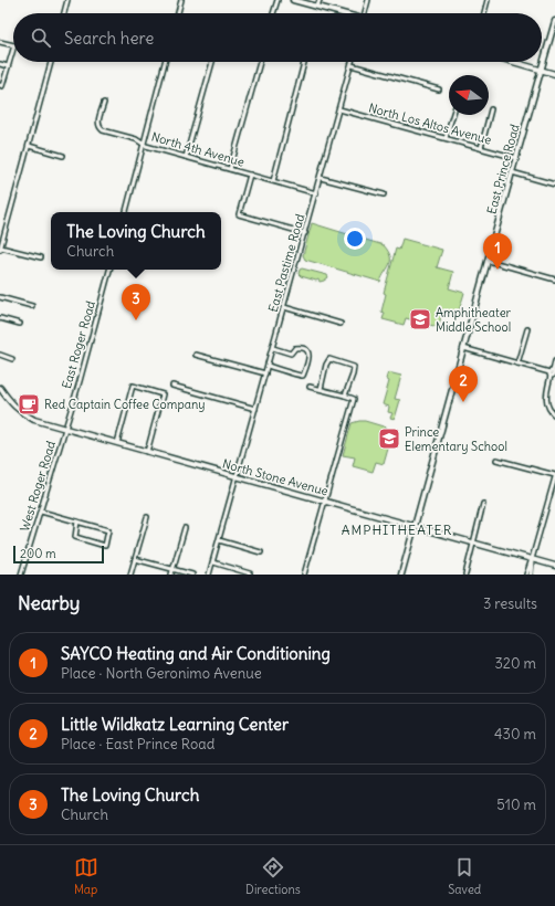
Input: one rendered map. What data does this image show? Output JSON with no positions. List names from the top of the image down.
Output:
{
  "streets": {
    "main road": ["East Prince Road", "North Stone Avenue"],
    "street": [
      "North Los Altos Avenue",
      "North 4th Avenue",
      "East Pastime Road",
      "East Roger Road",
      "West Roger Road"
    ]
  },
  "crossings": [
    ["North Los Altos Avenue", "East Prince Road"],
    ["North Los Altos Avenue", "East Pastime Road"],
    ["North 4th Avenue", "East Pastime Road"],
    ["East Prince Road", "North Stone Avenue"],
    ["East Pastime Road", "North Stone Avenue"],
    ["East Roger Road", "North Stone Avenue"],
    ["East Roger Road", "West Roger Road"],
    ["North Stone Avenue", "West Roger Road"]
  ],
  "districts": ["AMPHITHEATER"],
  "places": {
    "school or university": ["Amphitheater Middle School", "Prince Elementary School"],
    "cafe": ["Red Captain Coffee Company"]
  },
  "scale_bar": "200 m",
  "north": "left",
  "page": {
    "search": "Search here",
    "popup": ["The Loving Church", "Church"],
    "pins": ["1", "3", "2"],
    "scale": "200 m",
    "heading": ["Nearby", "3 results"],
    "list": [
      {
        "mark": "1",
        "name": "SAYCO Heating and Air Conditioning",
        "note": "Place · North Geronimo Avenue",
        "value": "320 m"
      },
      {
        "mark": "2",
        "name": "Little Wildkatz Learning Center",
        "note": "Place · East Prince Road",
        "value": "430 m"
      },
      {
        "mark": "3",
        "name": "The Loving Church",
        "note": "Church",
        "value": "510 m"
      }
    ],
    "nav": ["Map", "Directions", "Saved"]
  }
}
